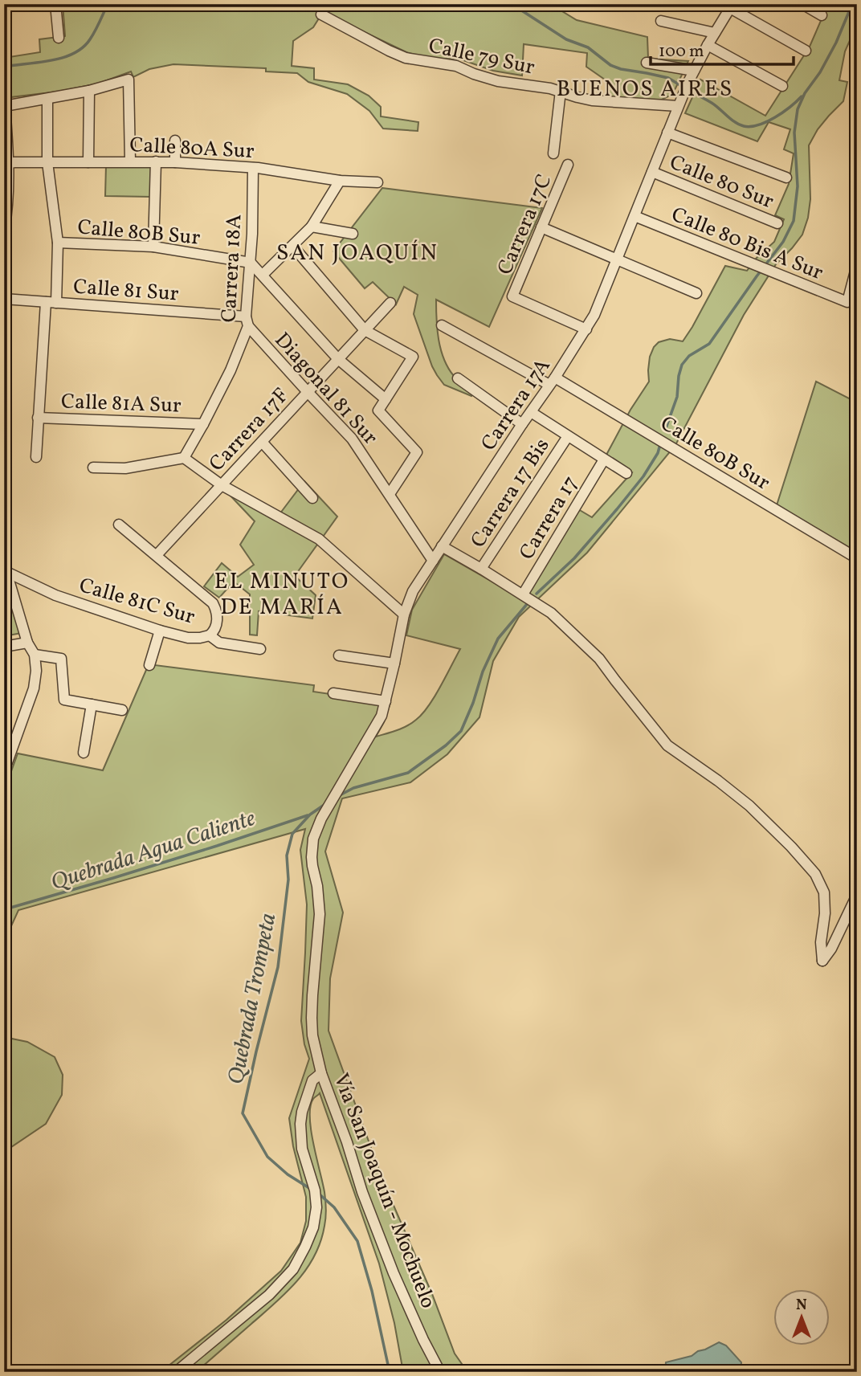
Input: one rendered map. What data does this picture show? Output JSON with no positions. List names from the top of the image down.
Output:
{
  "streets": {
    "street": [
      "Calle 79 Sur",
      "Calle 80A Sur",
      "Calle 80 Sur",
      "Carrera 17C",
      "Calle 80B Sur",
      "Calle 80 Bis A Sur",
      "Carrera 18A",
      "Calle 81 Sur",
      "Diagonal 81 Sur",
      "Calle 81A Sur",
      "Carrera 17A",
      "Carrera 17F",
      "Carrera 17 Bis",
      "Carrera 17",
      "Calle 81C Sur",
      "Vía San Joaquín - Mochuelo"
    ]
  },
  "crossings": [
    ["Calle 79 Sur", "Carrera 17C"],
    ["Calle 79 Sur", "Carrera 17A"],
    ["Calle 80A Sur", "Carrera 18A"],
    ["Calle 80 Sur", "Carrera 17A"],
    ["Carrera 17C", "Carrera 17A"],
    ["Calle 80B Sur", "Carrera 18A"],
    ["Calle 80B Sur", "Carrera 17A"],
    ["Calle 80 Bis A Sur", "Carrera 17A"],
    ["Carrera 18A", "Calle 81 Sur"],
    ["Carrera 18A", "Diagonal 81 Sur"],
    ["Carrera 18A", "Calle 81A Sur"],
    ["Calle 81 Sur", "Diagonal 81 Sur"],
    ["Diagonal 81 Sur", "Carrera 17A"],
    ["Diagonal 81 Sur", "Carrera 17F"],
    ["Carrera 17A", "Vía San Joaquín - Mochuelo"]
  ],
  "districts": ["BUENOS AIRES", "SAN JOAQUÍN", "EL MINUTO DE MARÍA"],
  "water": ["Quebrada Agua Caliente", "Quebrada Trompeta"],
  "scale_bar": "100 m",
  "north": "top"
}
